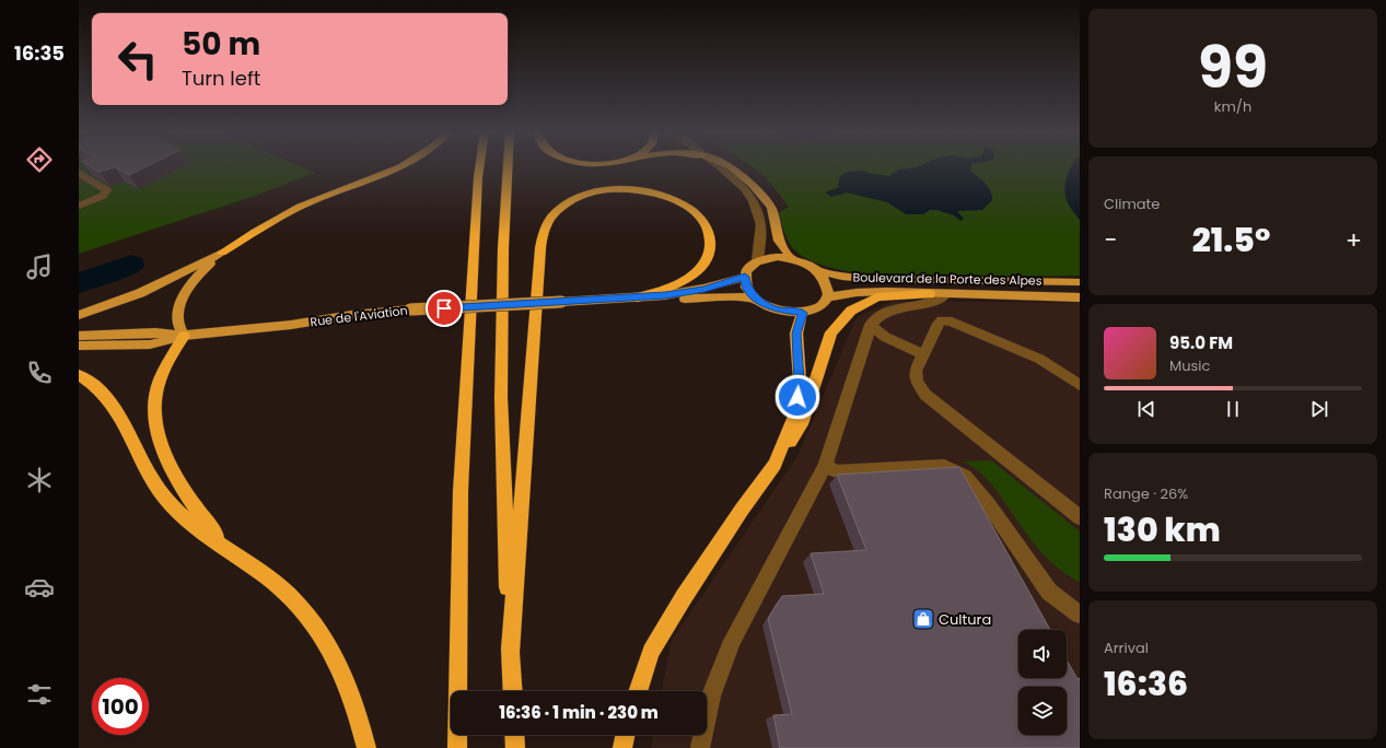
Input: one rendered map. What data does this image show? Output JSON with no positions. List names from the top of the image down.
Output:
{
  "streets": {
    "main road": ["Boulevard de la Porte des Alpes", "Rue de l'Aviation"]
  },
  "crossings": [
    ["Boulevard de la Porte des Alpes", "Rue de l'Aviation"]
  ],
  "places": {
    "shop": ["Cultura"]
  },
  "page": {
    "tabs": "16:35",
    "tile": [
      ["99", "km/h"],
      "Climate",
      ["Range · 26%", "130 km"],
      ["Arrival", "16:36"]
    ],
    "turn": ["50 m", "Turn left"],
    "heat": ["−", "21.5°", "+"],
    "song": ["95.0 FM", "Music"],
    "limit": "100",
    "trip": "16:36 · 1 min · 230 m"
  }
}
